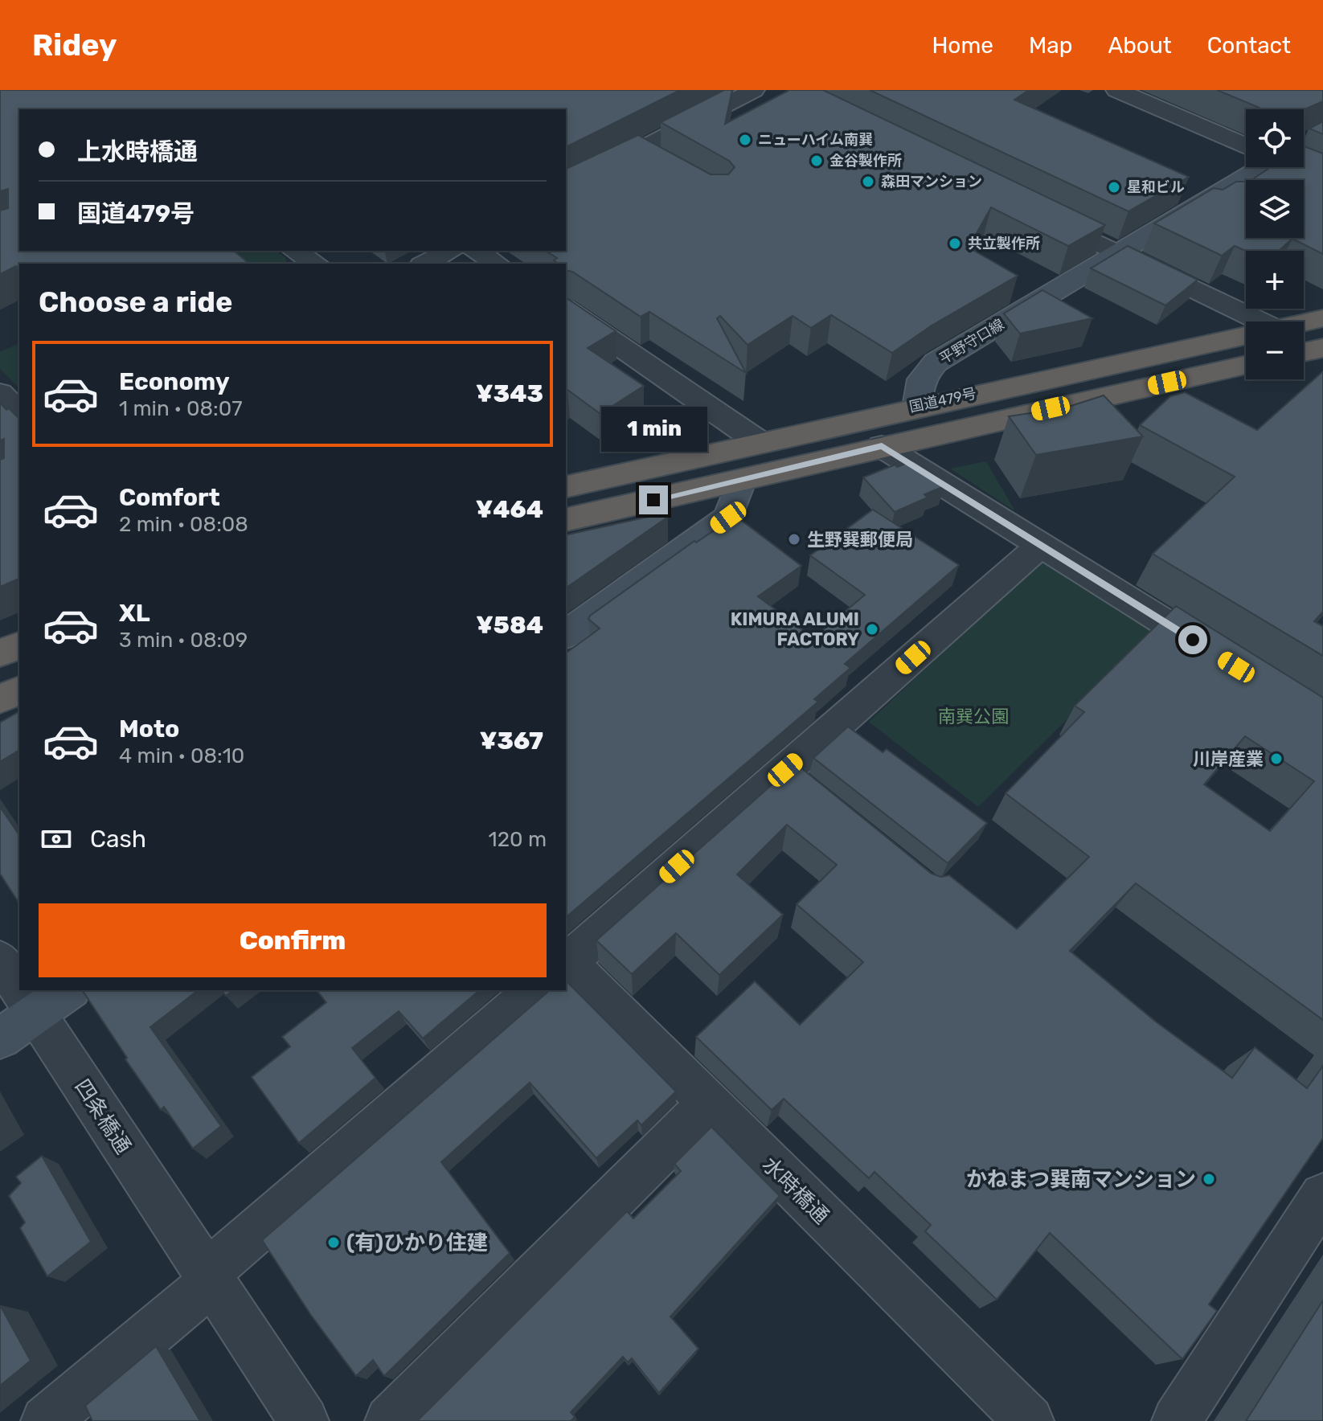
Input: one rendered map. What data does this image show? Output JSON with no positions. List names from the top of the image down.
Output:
{
  "streets": {
    "highway": ["国道479号"],
    "main road": ["平野守口線"],
    "street": ["四条橋通", "水時橋通"]
  },
  "crossings": [
    ["平野守口線", "国道479号"]
  ],
  "parks": ["南巽公園"],
  "places": [
    "ニューハイム南巽",
    "金谷製作所",
    "森田マンション",
    "星和ビル",
    "共立製作所",
    "生野巽郵便局",
    "KIMURA ALUMI FACTORY",
    "川岸産業",
    "かねまつ巽南マンション",
    "(有)ひかり住建"
  ],
  "page": {
    "header": "Ridey",
    "nav": [
      "Home",
      "Map",
      "About",
      "Contact"
    ],
    "map_buttons": ["+", "−"],
    "banner": ["上水時橋通", "国道479号"],
    "heading": "Choose a ride",
    "list": [
      {
        "name": "Economy",
        "note": "1 min · 08:07",
        "value": "¥343"
      },
      {
        "name": "Comfort",
        "note": "2 min · 08:08",
        "value": "¥464"
      },
      {
        "name": "XL",
        "note": "3 min · 08:09",
        "value": "¥584"
      },
      {
        "name": "Moto",
        "note": "4 min · 08:10",
        "value": "¥367"
      }
    ],
    "bubble": "1 min",
    "pay": ["Cash", "120 m"],
    "buttons": "Confirm"
  }
}
